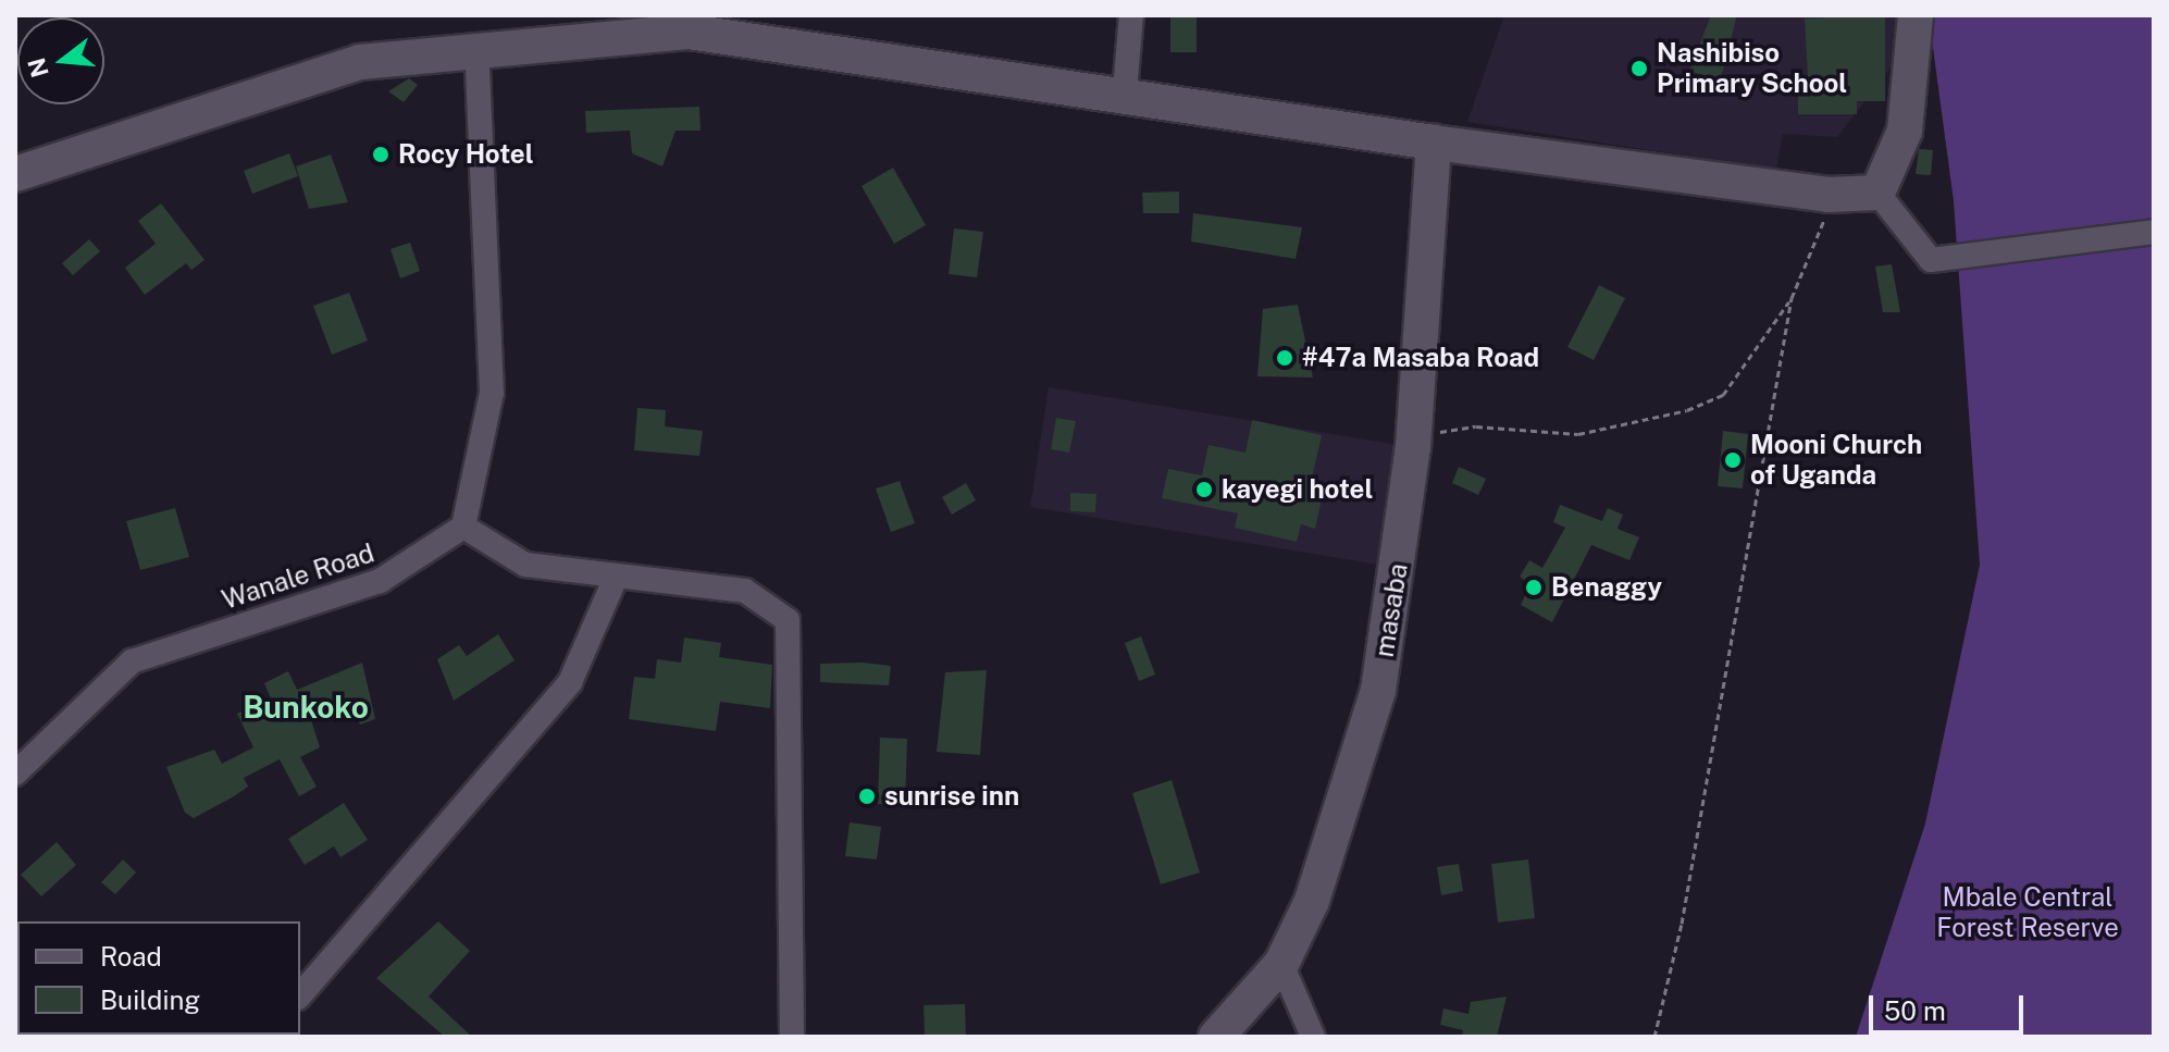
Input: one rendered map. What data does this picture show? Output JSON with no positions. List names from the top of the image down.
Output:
{
  "streets": {
    "street": ["Wanale Road", "masaba"]
  },
  "districts": ["Bunkoko"],
  "parks": ["Mbale Central Forest Reserve"],
  "places": [
    "Nashibiso Primary School",
    "Rocy Hotel",
    "#47a Masaba Road",
    "Mooni Church of Uganda",
    "kayegi hotel",
    "Benaggy",
    "sunrise inn"
  ],
  "legend": ["Road", "Building"],
  "scale_bar": "50 m",
  "north": "left"
}
